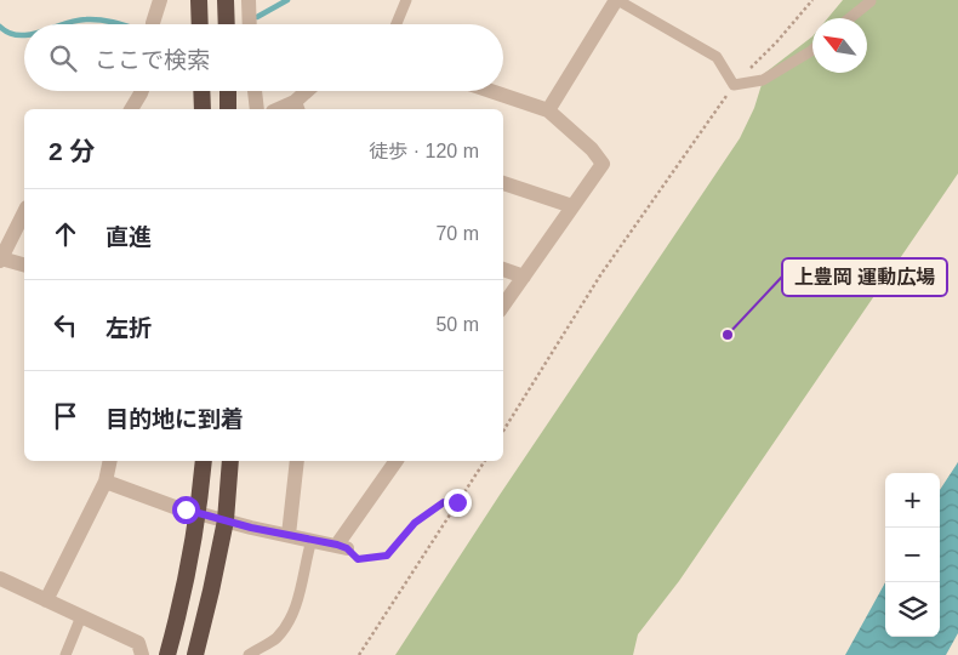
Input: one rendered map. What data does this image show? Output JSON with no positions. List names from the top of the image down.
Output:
{
  "places": ["上豊岡 運動広場"],
  "north": "top left",
  "page": {
    "search": "ここで検索",
    "heading": ["2 分", "徒歩 · 120 m"],
    "list": [
      ["直進", "70 m"],
      ["左折", "50 m"],
      "目的地に到着"
    ],
    "map_buttons": ["+", "−"]
  }
}
